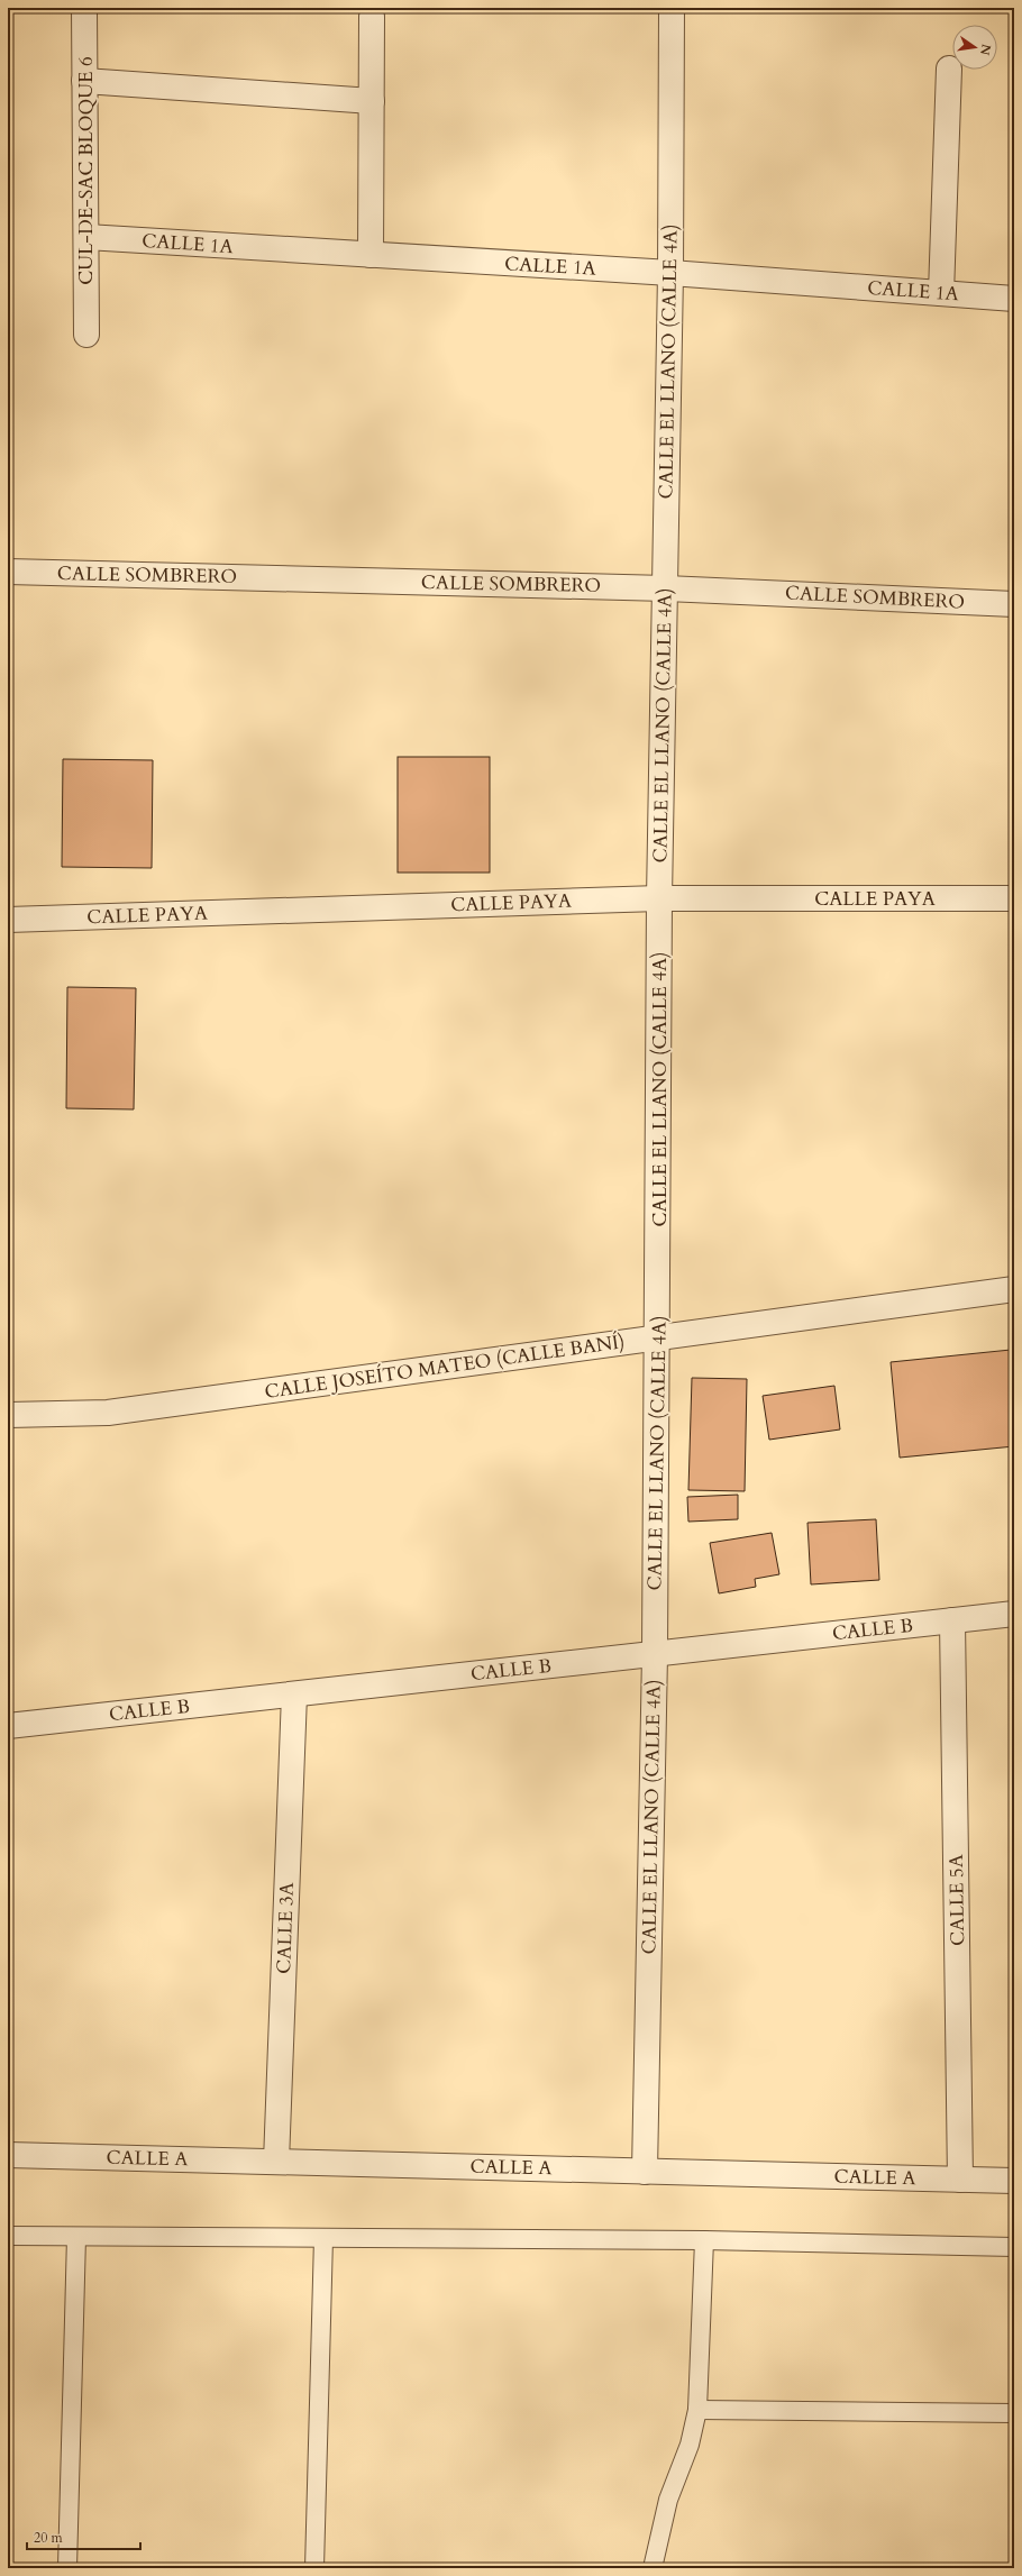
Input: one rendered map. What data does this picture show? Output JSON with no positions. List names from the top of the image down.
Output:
{
  "streets": {
    "street": [
      "CUL-DE-SAC BLOQUE 6",
      "CALLE 1A",
      "CALLE EL LLANO (CALLE 4A)",
      "CALLE SOMBRERO",
      "CALLE PAYA",
      "CALLE JOSEÍTO MATEO (CALLE BANÍ)",
      "CALLE B",
      "CALLE 5A",
      "CALLE 3A",
      "CALLE A"
    ]
  },
  "crossings": [
    ["CUL-DE-SAC BLOQUE 6", "CALLE 1A"],
    ["CALLE 1A", "CALLE EL LLANO (CALLE 4A)"],
    ["CALLE EL LLANO (CALLE 4A)", "CALLE SOMBRERO"],
    ["CALLE EL LLANO (CALLE 4A)", "CALLE PAYA"],
    ["CALLE EL LLANO (CALLE 4A)", "CALLE JOSEÍTO MATEO (CALLE BANÍ)"],
    ["CALLE EL LLANO (CALLE 4A)", "CALLE B"],
    ["CALLE EL LLANO (CALLE 4A)", "CALLE A"],
    ["CALLE B", "CALLE 5A"],
    ["CALLE B", "CALLE 3A"],
    ["CALLE 5A", "CALLE A"],
    ["CALLE 3A", "CALLE A"]
  ],
  "scale_bar": "20 m",
  "north": "right"
}
